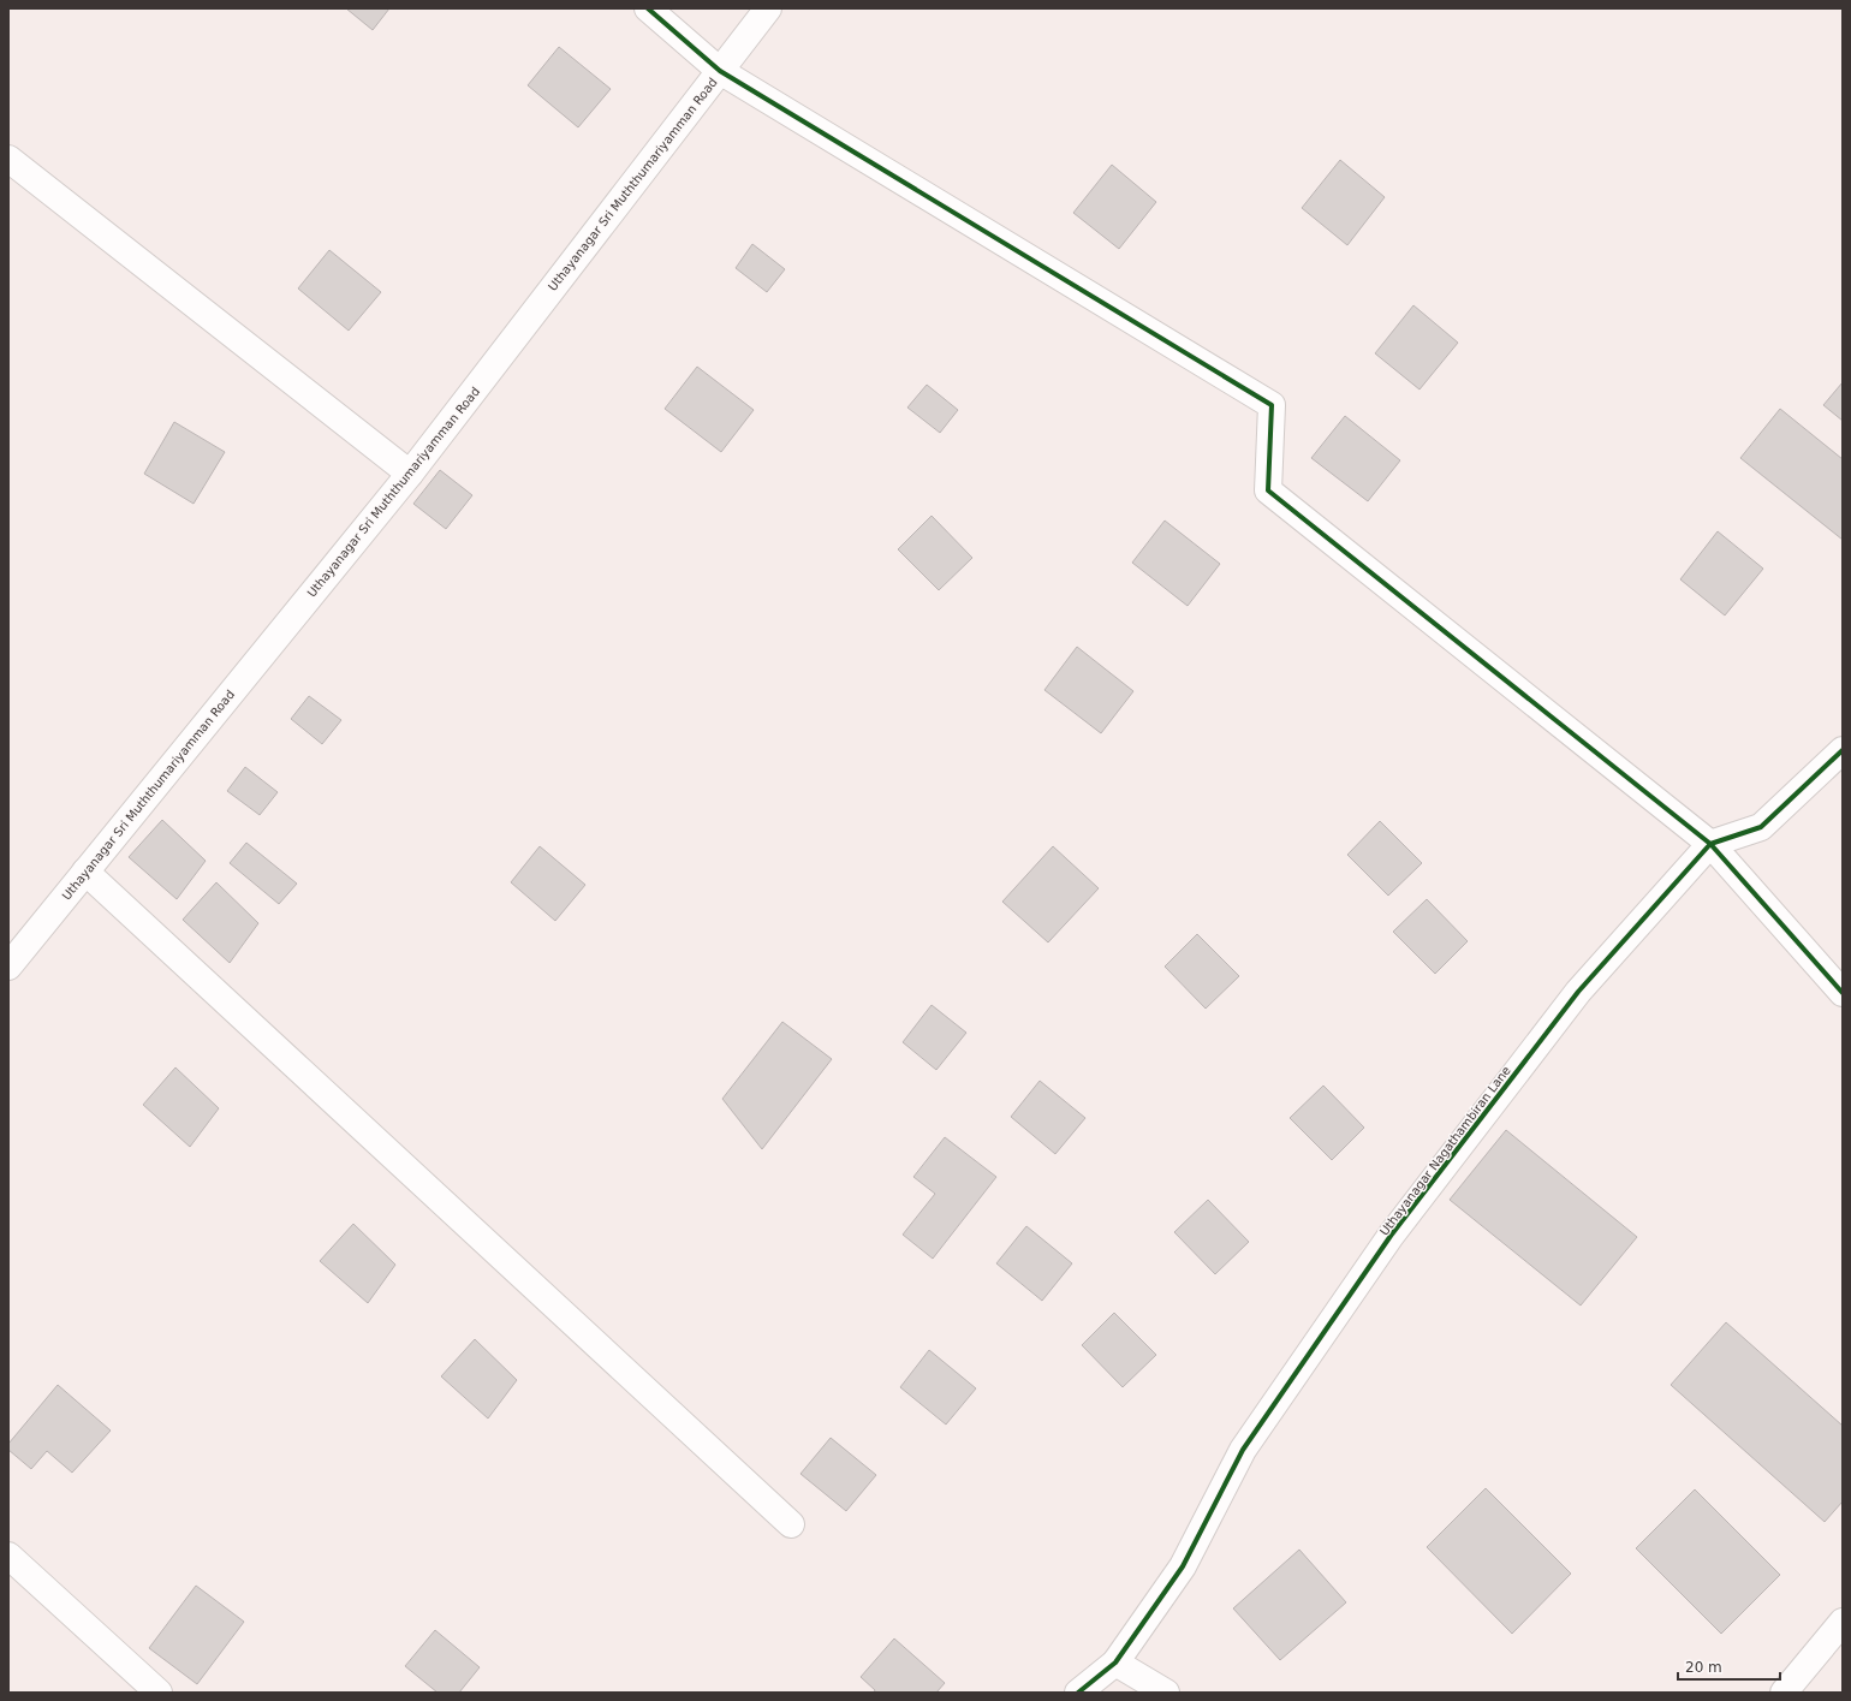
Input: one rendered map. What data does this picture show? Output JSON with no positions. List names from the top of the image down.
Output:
{
  "streets": {
    "street": ["Uthayanagar Sri Muththumariyamman Road", "Uthayanagar Nagathambiran Lane"]
  },
  "scale_bar": "20 m"
}
